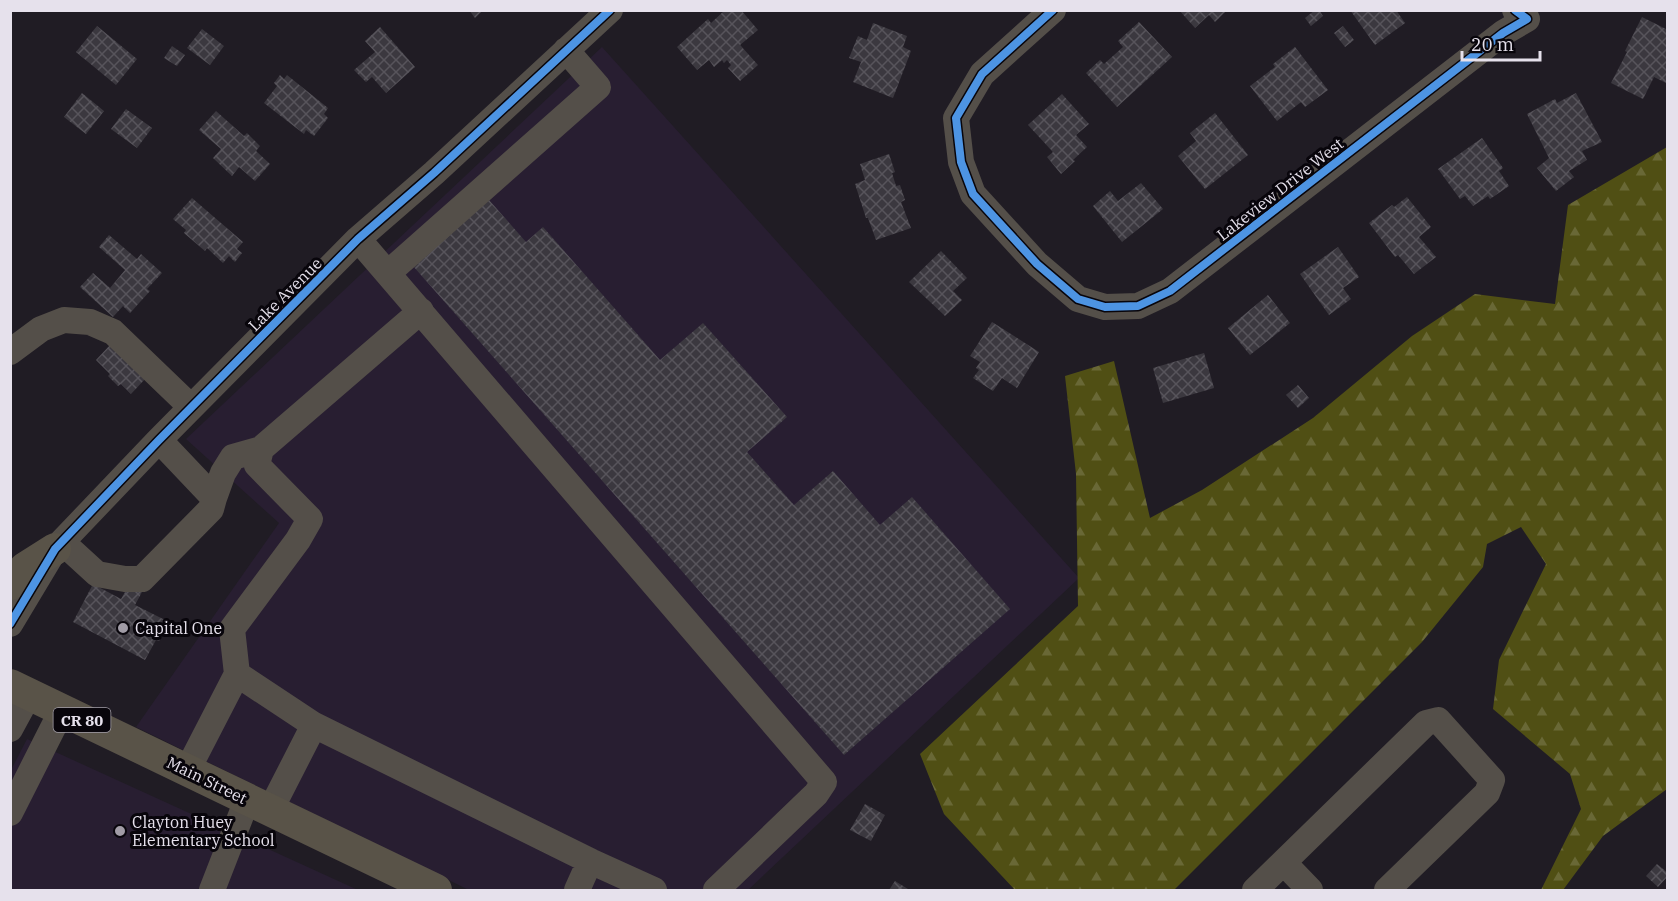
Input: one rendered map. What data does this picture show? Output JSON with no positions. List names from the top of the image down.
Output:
{
  "streets": {
    "main road": ["CR 80", "Main Street"],
    "street": ["Lakeview Drive West", "Lake Avenue"]
  },
  "places": ["Capital One", "Clayton Huey Elementary School"],
  "scale_bar": "20 m"
}
